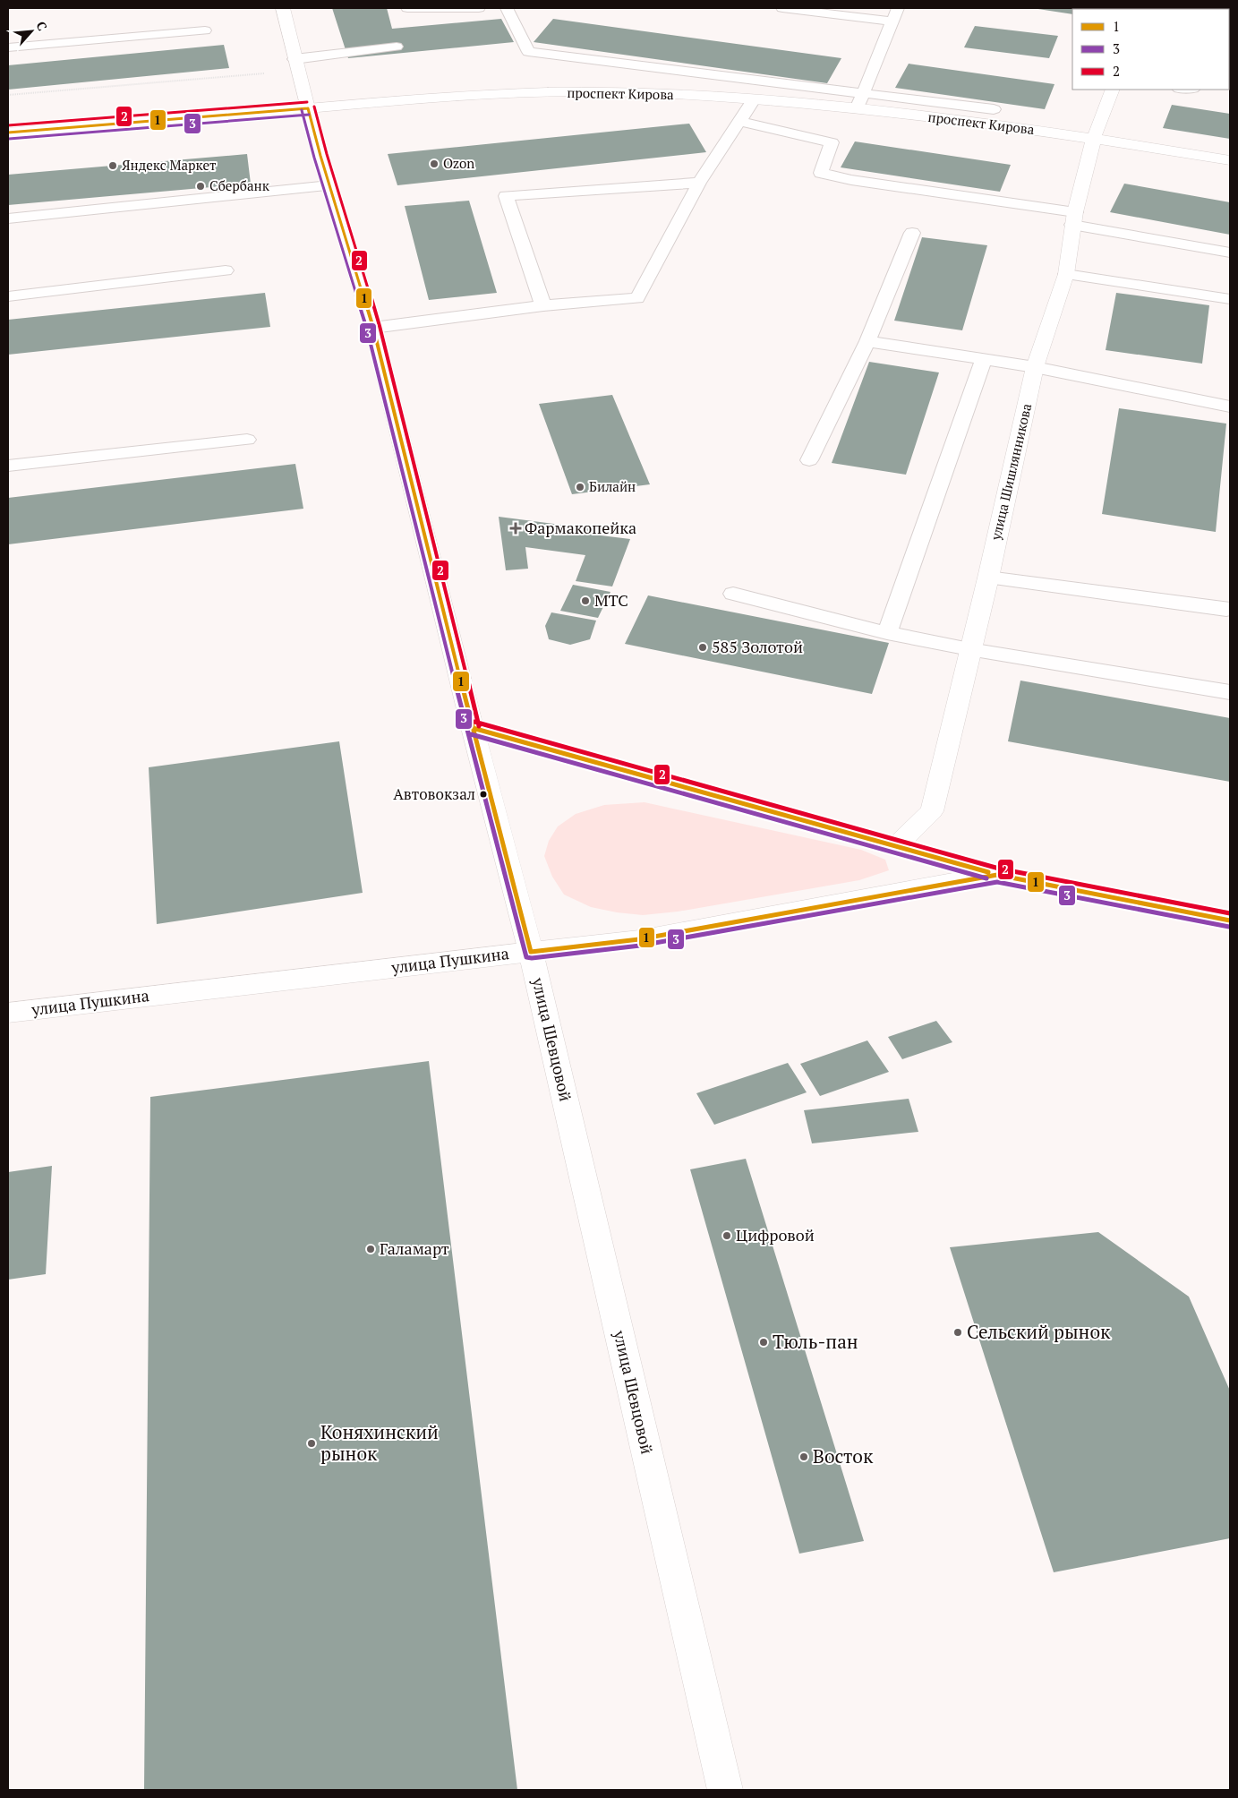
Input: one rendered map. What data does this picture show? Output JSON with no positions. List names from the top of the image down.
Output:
{
  "streets": {
    "main road": [
      "проспект Кирова",
      "улица Шишлянникова",
      "улица Пушкина",
      "улица Шевцовой"
    ]
  },
  "crossings": [
    ["проспект Кирова", "улица Шишлянникова"],
    ["проспект Кирова", "улица Шевцовой"],
    ["улица Пушкина", "улица Шевцовой"]
  ],
  "places": {
    "other": [
      "Ozon",
      "Яндекс Маркет",
      "Сбербанк",
      "Билайн",
      "МТС",
      "585 Золотой",
      "Автовокзал",
      "Цифровой",
      "Галамарт",
      "Сельский рынок",
      "Тюль-пан",
      "Коняхинский рынок",
      "Восток"
    ],
    "health": ["Фармакопейка"]
  },
  "lines": ["transit line 2", "transit line 1", "transit line 3"],
  "legend": ["1", "3", "2"],
  "north": "top right"
}
